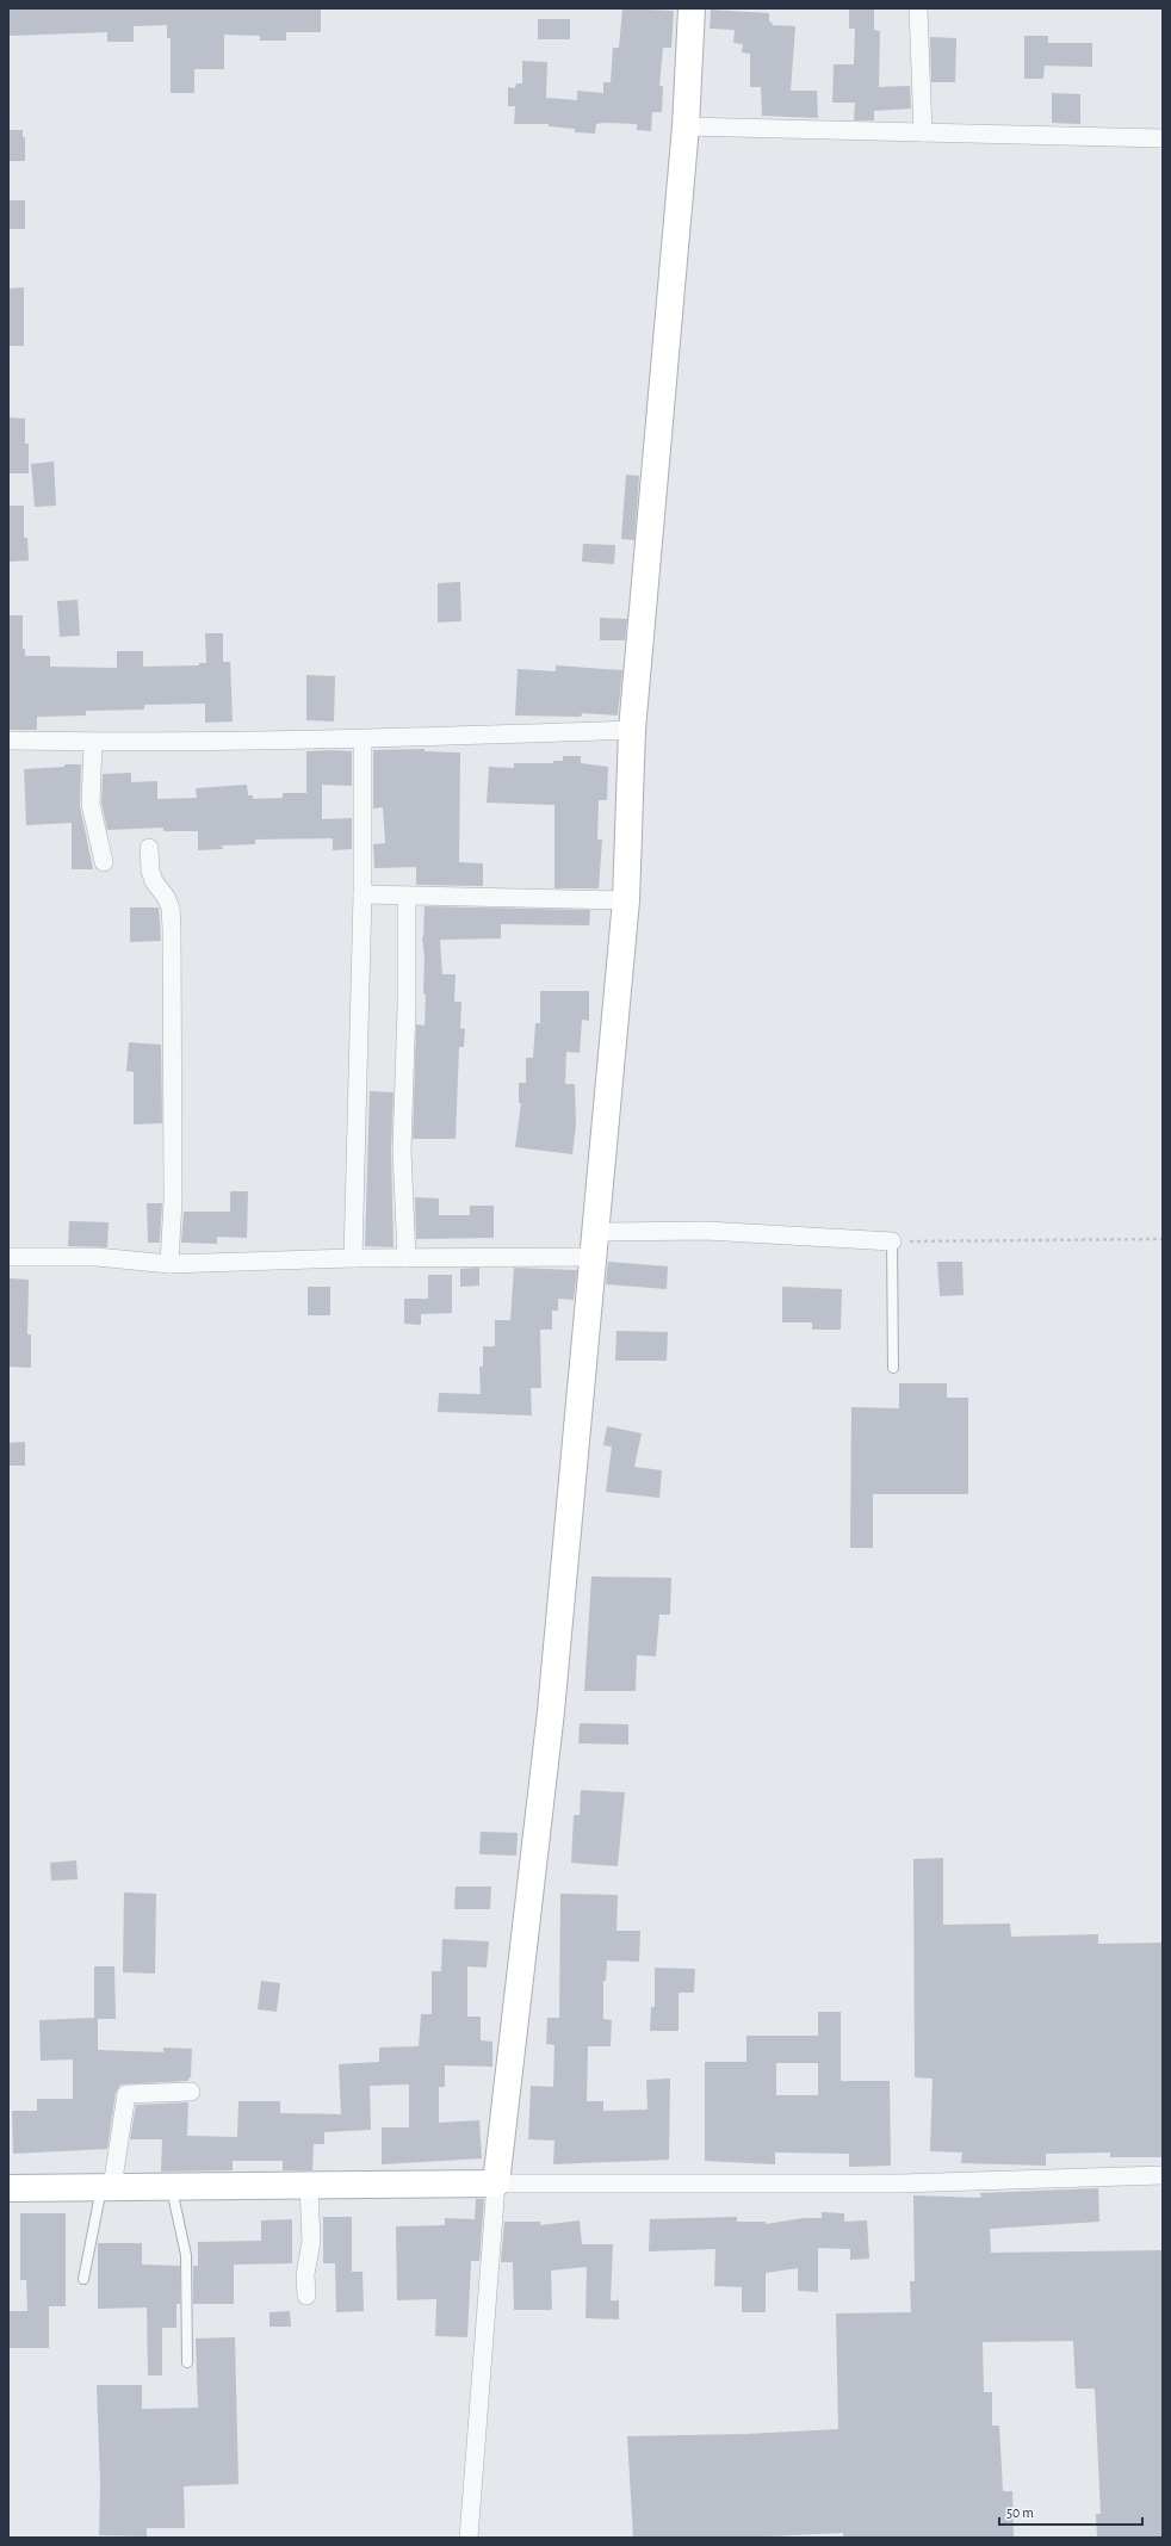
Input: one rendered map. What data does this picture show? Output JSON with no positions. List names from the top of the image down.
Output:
{
  "scale_bar": "50 m"
}
